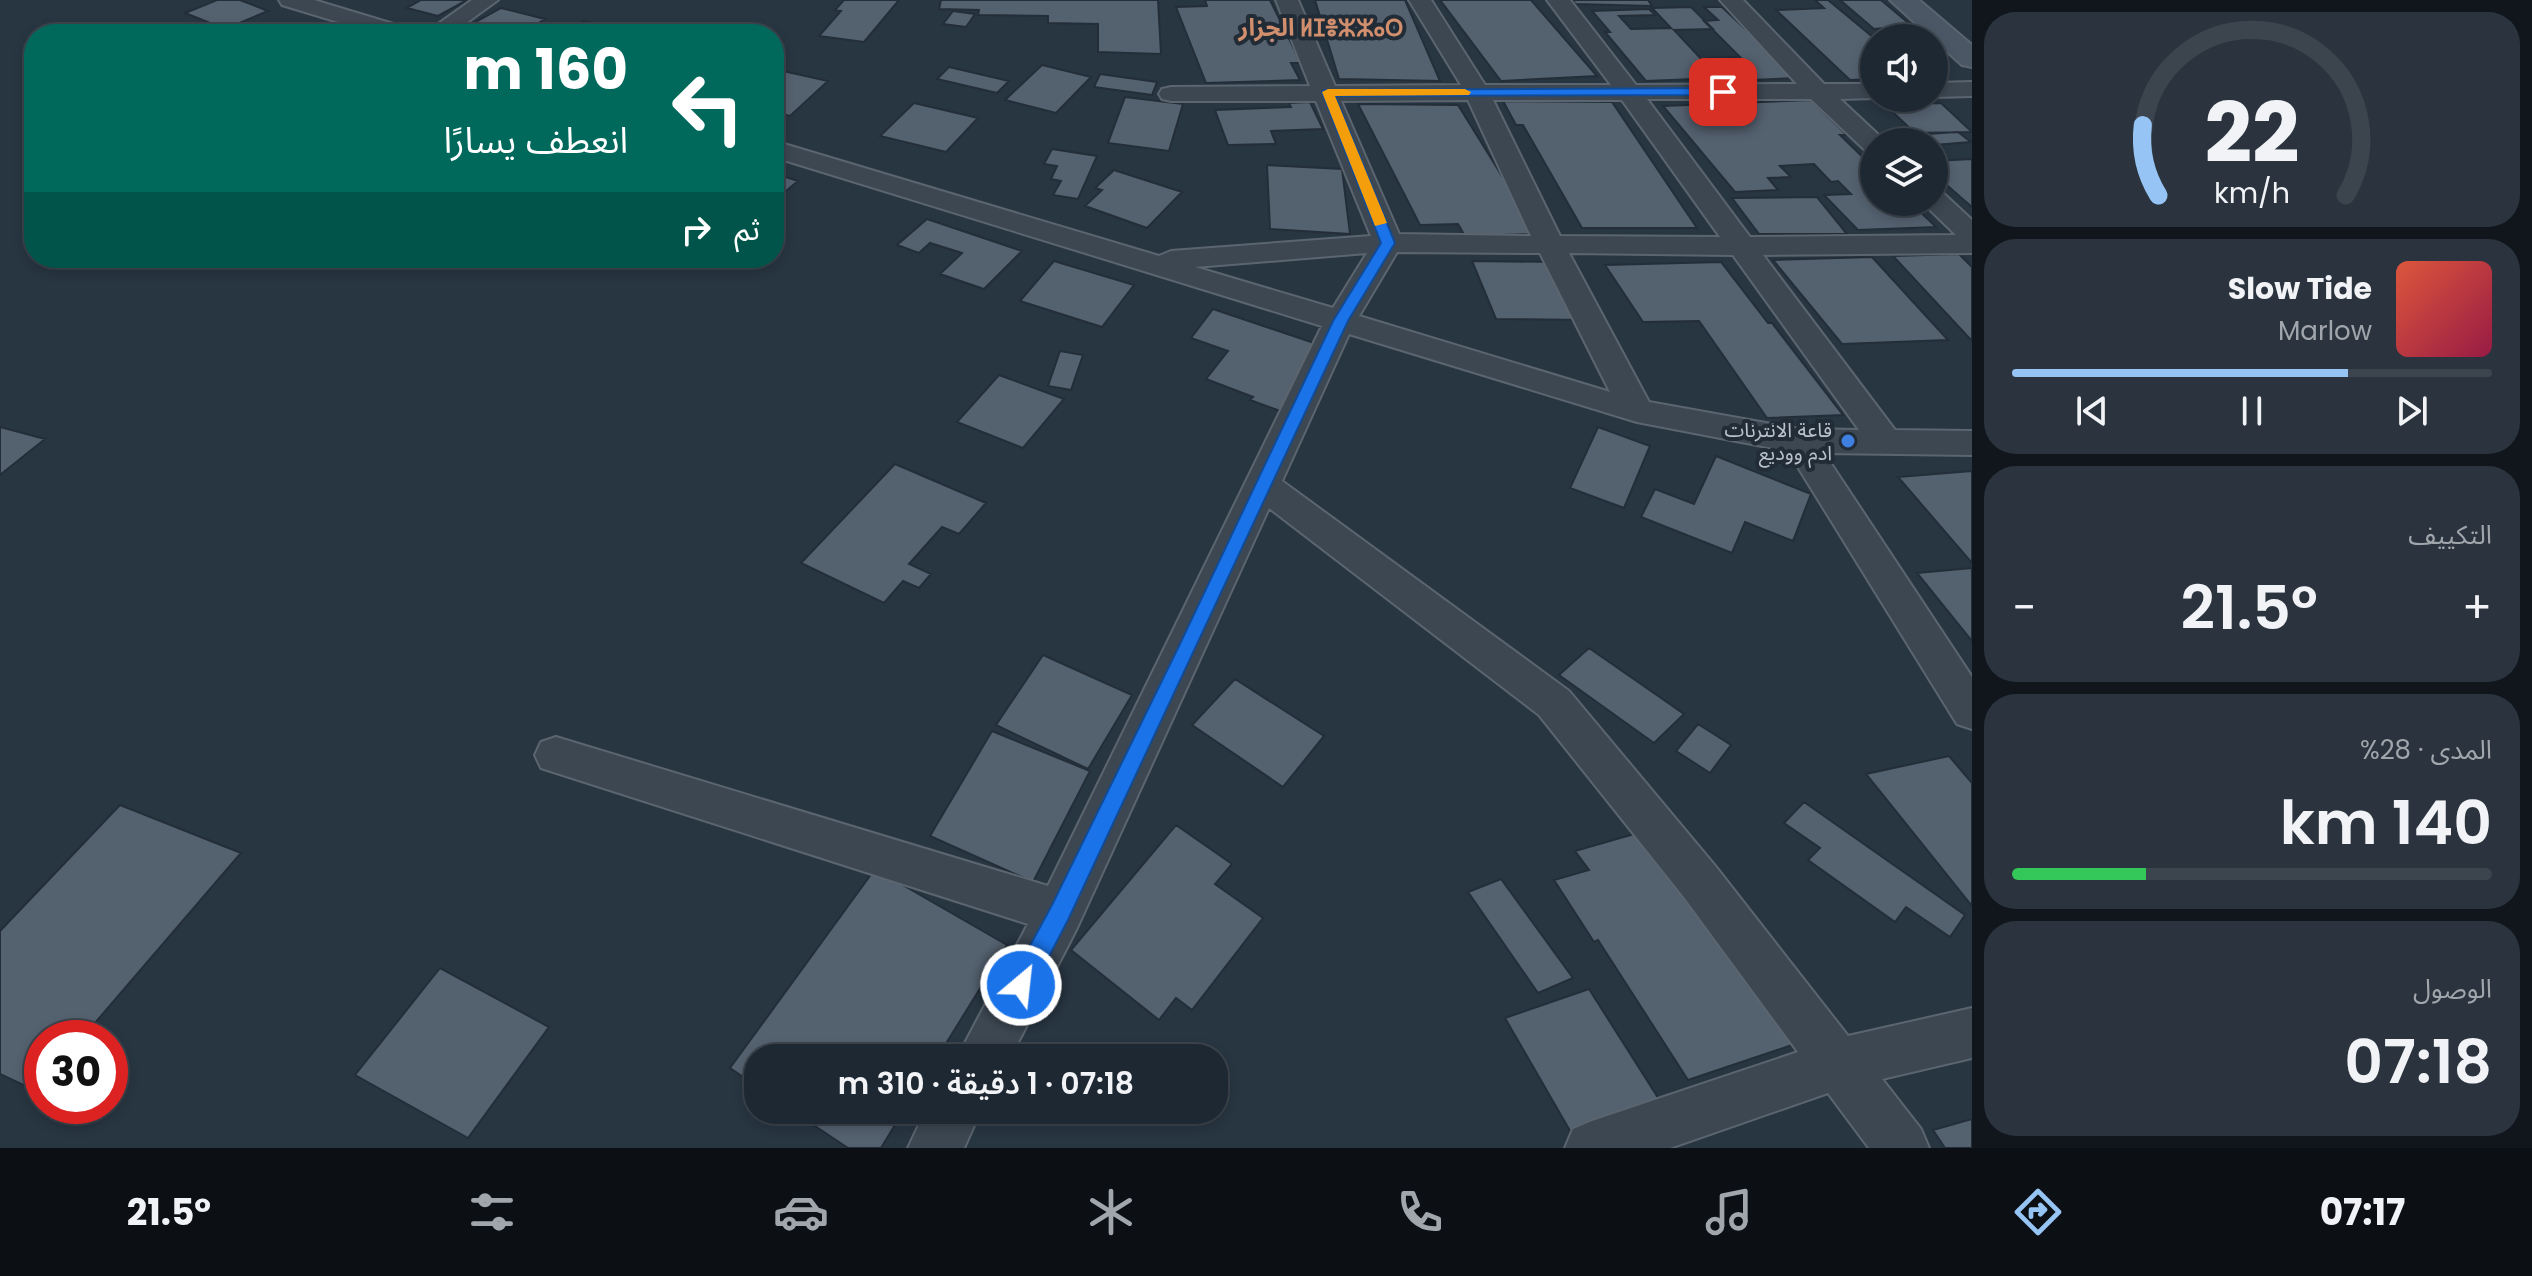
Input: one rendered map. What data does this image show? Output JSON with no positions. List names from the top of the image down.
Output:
{
  "districts": ["الجزار ⵍⵊⴻⵣⵣⴰⵔ"],
  "places": ["قاعة الانترنات ادم ووديع"],
  "page": {
    "turn": ["160 m", "انعطف يسارًا"],
    "then": "ثم",
    "song": ["Slow Tide", "Marlow"],
    "tile": [
      "التكييف",
      ["المدى · 28%", "140 km"],
      ["الوصول", "07:18"]
    ],
    "heat": ["−", "21.5°", "+"],
    "limit": "30",
    "trip": "07:18 · 1 دقيقة · 310 m",
    "tabs": ["07:17", "21.5°"],
    "gauge": ["22", "km/h"]
  }
}
